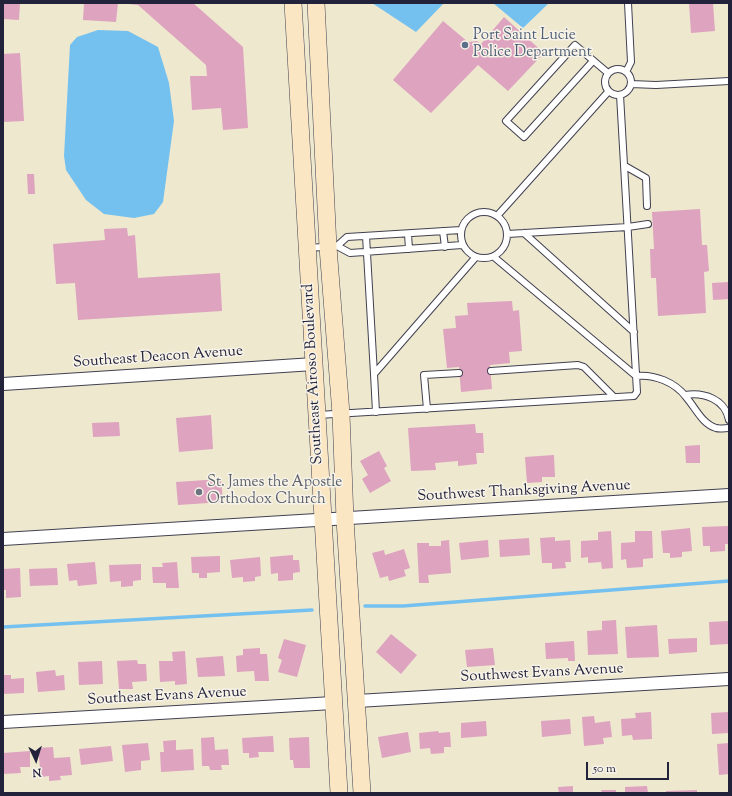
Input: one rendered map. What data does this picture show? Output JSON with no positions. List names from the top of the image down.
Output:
{
  "streets": {
    "main road": ["Southeast Airoso Boulevard"],
    "street": [
      "Southeast Deacon Avenue",
      "Southwest Thanksgiving Avenue",
      "Southwest Evans Avenue",
      "Southeast Evans Avenue"
    ]
  },
  "crossings": [
    ["Southeast Deacon Avenue", "Southeast Airoso Boulevard"],
    ["Southeast Airoso Boulevard", "Southwest Thanksgiving Avenue"],
    ["Southeast Airoso Boulevard", "Southwest Evans Avenue"],
    ["Southeast Airoso Boulevard", "Southeast Evans Avenue"]
  ],
  "places": ["Port Saint Lucie Police Department", "St. James the Apostle Orthodox Church"],
  "scale_bar": "50 m",
  "north": "bottom"
}
